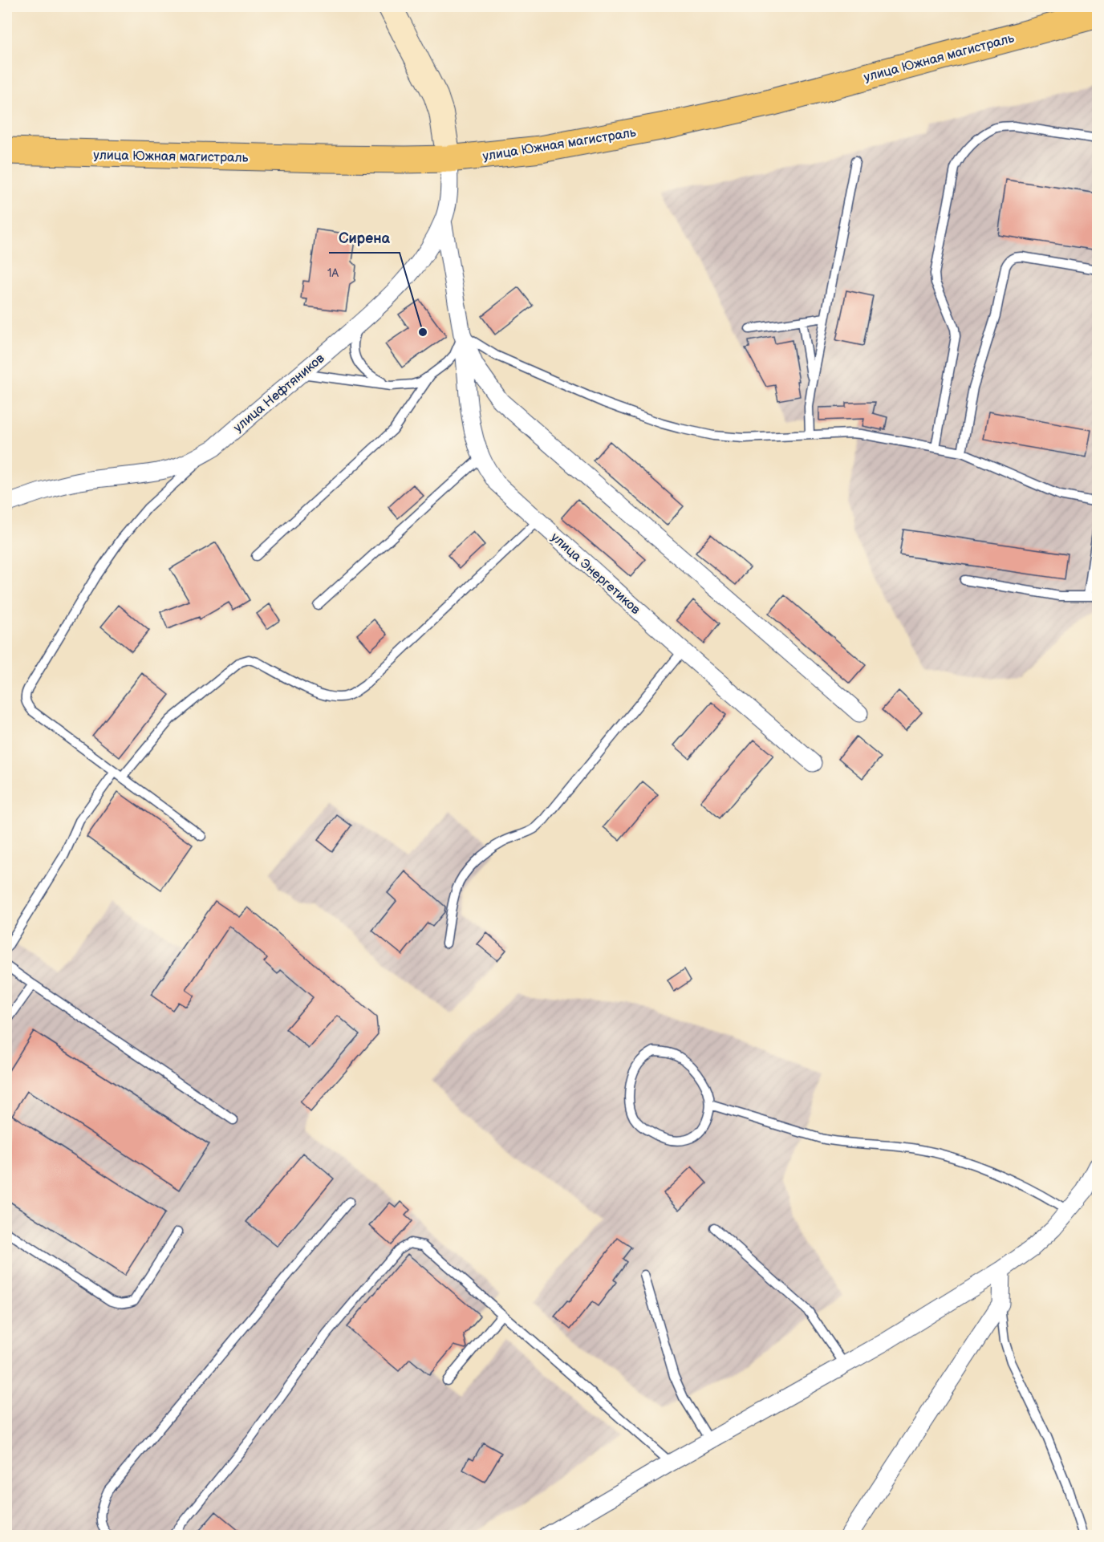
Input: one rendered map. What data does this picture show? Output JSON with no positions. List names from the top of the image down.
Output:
{
  "streets": {
    "highway": ["улица Южная магистраль"],
    "street": ["улица Нефтяников", "улица Энергетиков"]
  },
  "crossings": [
    ["улица Южная магистраль", "улица Нефтяников"]
  ],
  "places": ["Сирена"],
  "house_numbers": ["1А"]
}
